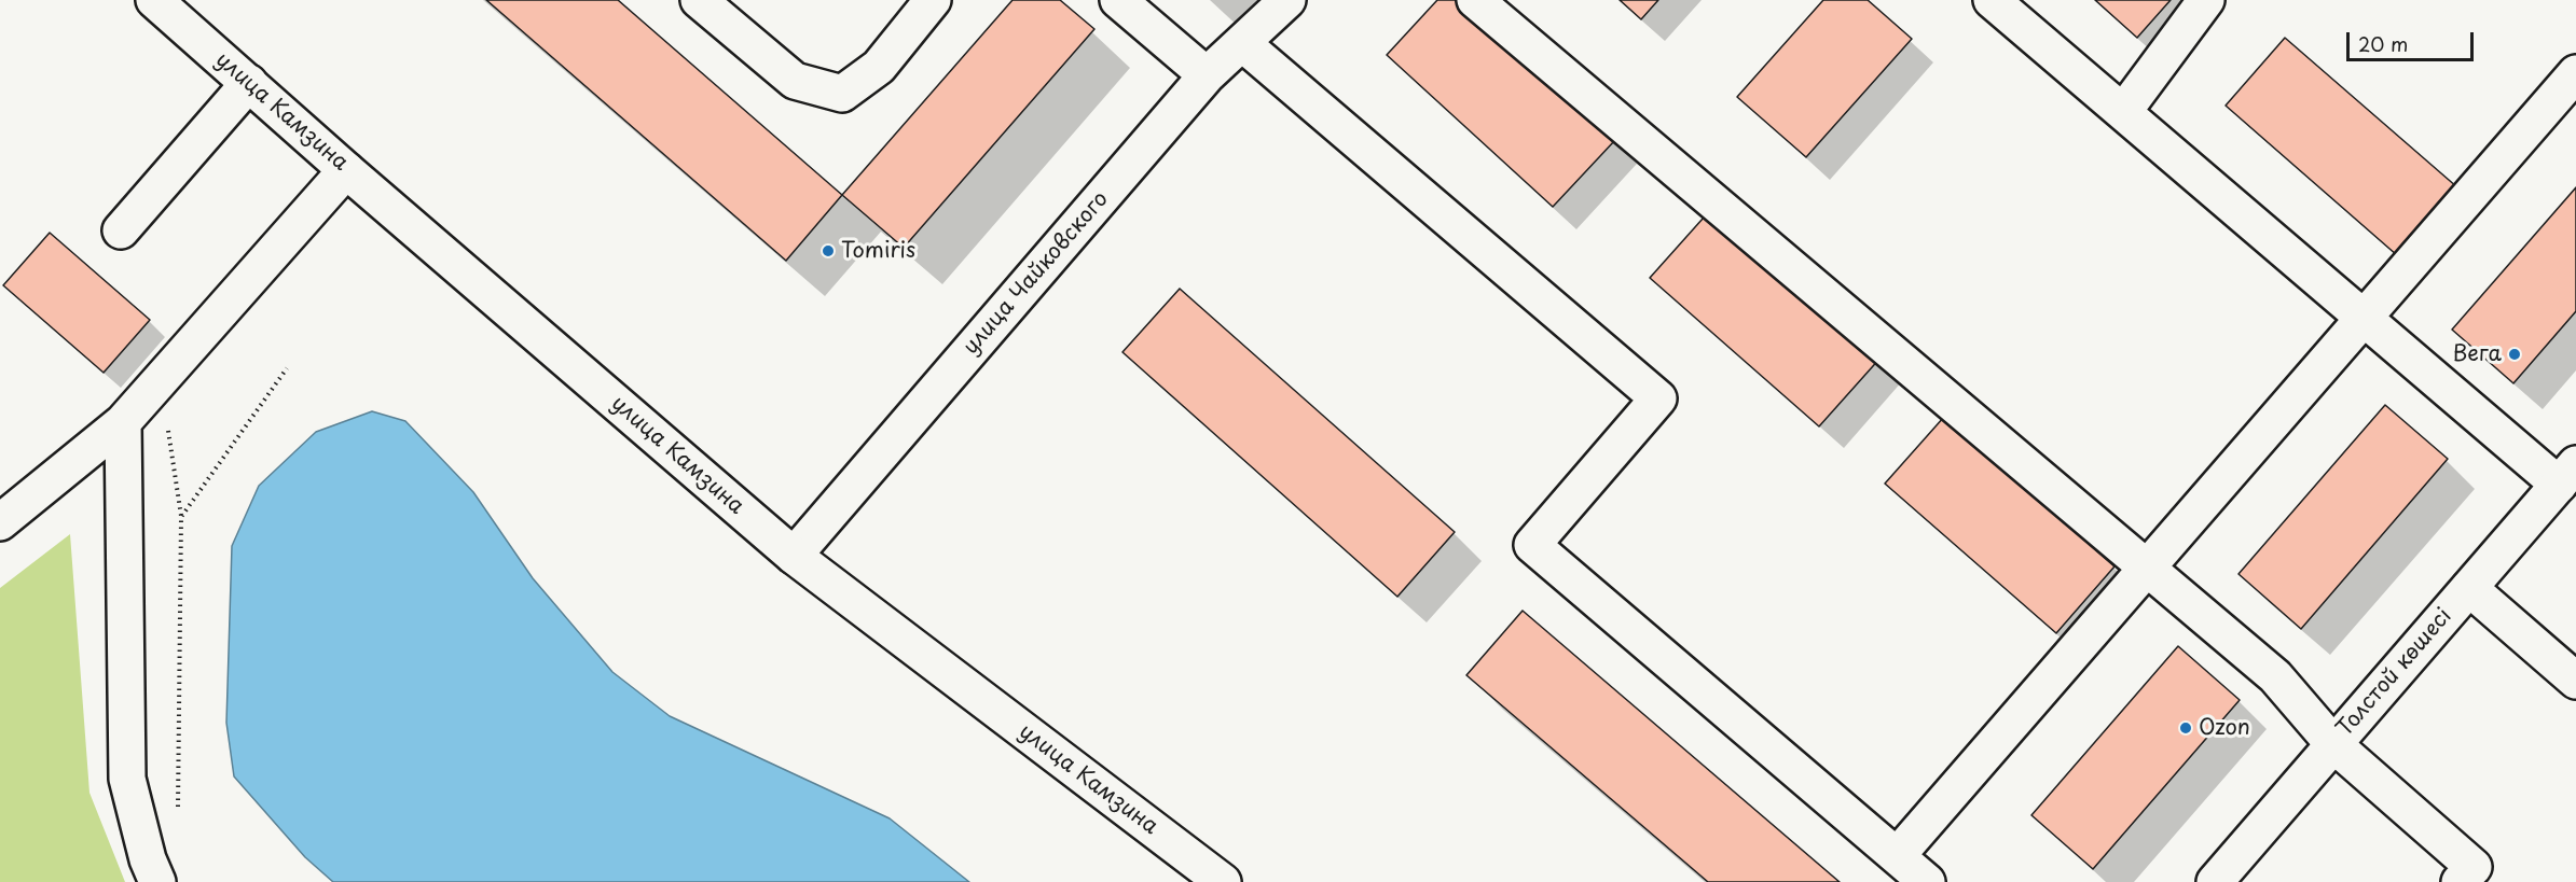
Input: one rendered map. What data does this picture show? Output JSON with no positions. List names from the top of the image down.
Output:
{
  "streets": {
    "main road": ["улица Камзина", "улица Чайковского", "Толстой көшесі"]
  },
  "crossings": [
    ["улица Камзина", "улица Чайковского"]
  ],
  "places": ["Tomiris", "Вега", "Ozon"],
  "scale_bar": "20 m"
}
